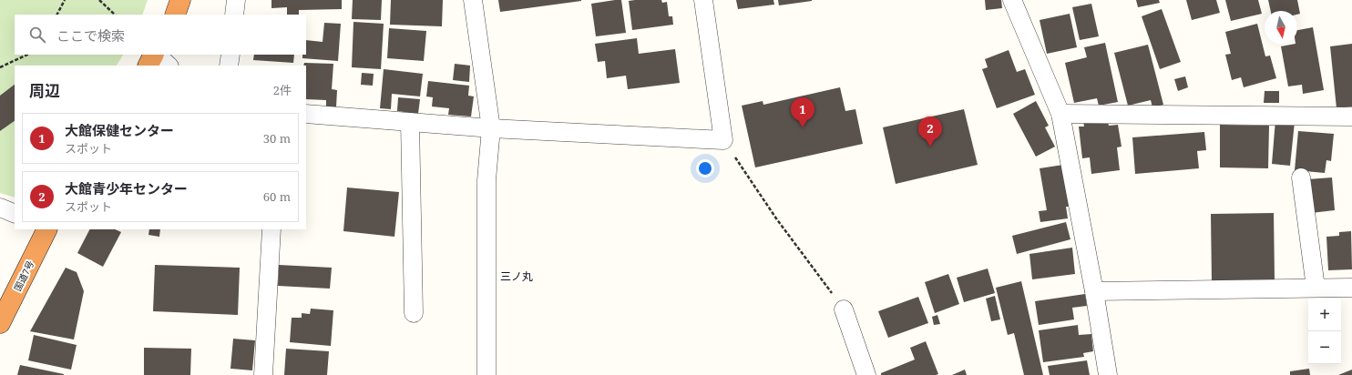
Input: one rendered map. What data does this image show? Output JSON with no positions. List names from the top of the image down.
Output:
{
  "streets": {
    "highway": ["国道7号"]
  },
  "districts": ["三ノ丸"],
  "north": "bottom",
  "page": {
    "search": "ここで検索",
    "heading": ["周辺", "2件"],
    "pins": ["1", "2"],
    "list": [
      {
        "mark": "1",
        "name": "大館保健センター",
        "note": "スポット",
        "value": "30 m"
      },
      {
        "mark": "2",
        "name": "大館青少年センター",
        "note": "スポット",
        "value": "60 m"
      }
    ],
    "map_buttons": ["+", "−"]
  }
}
